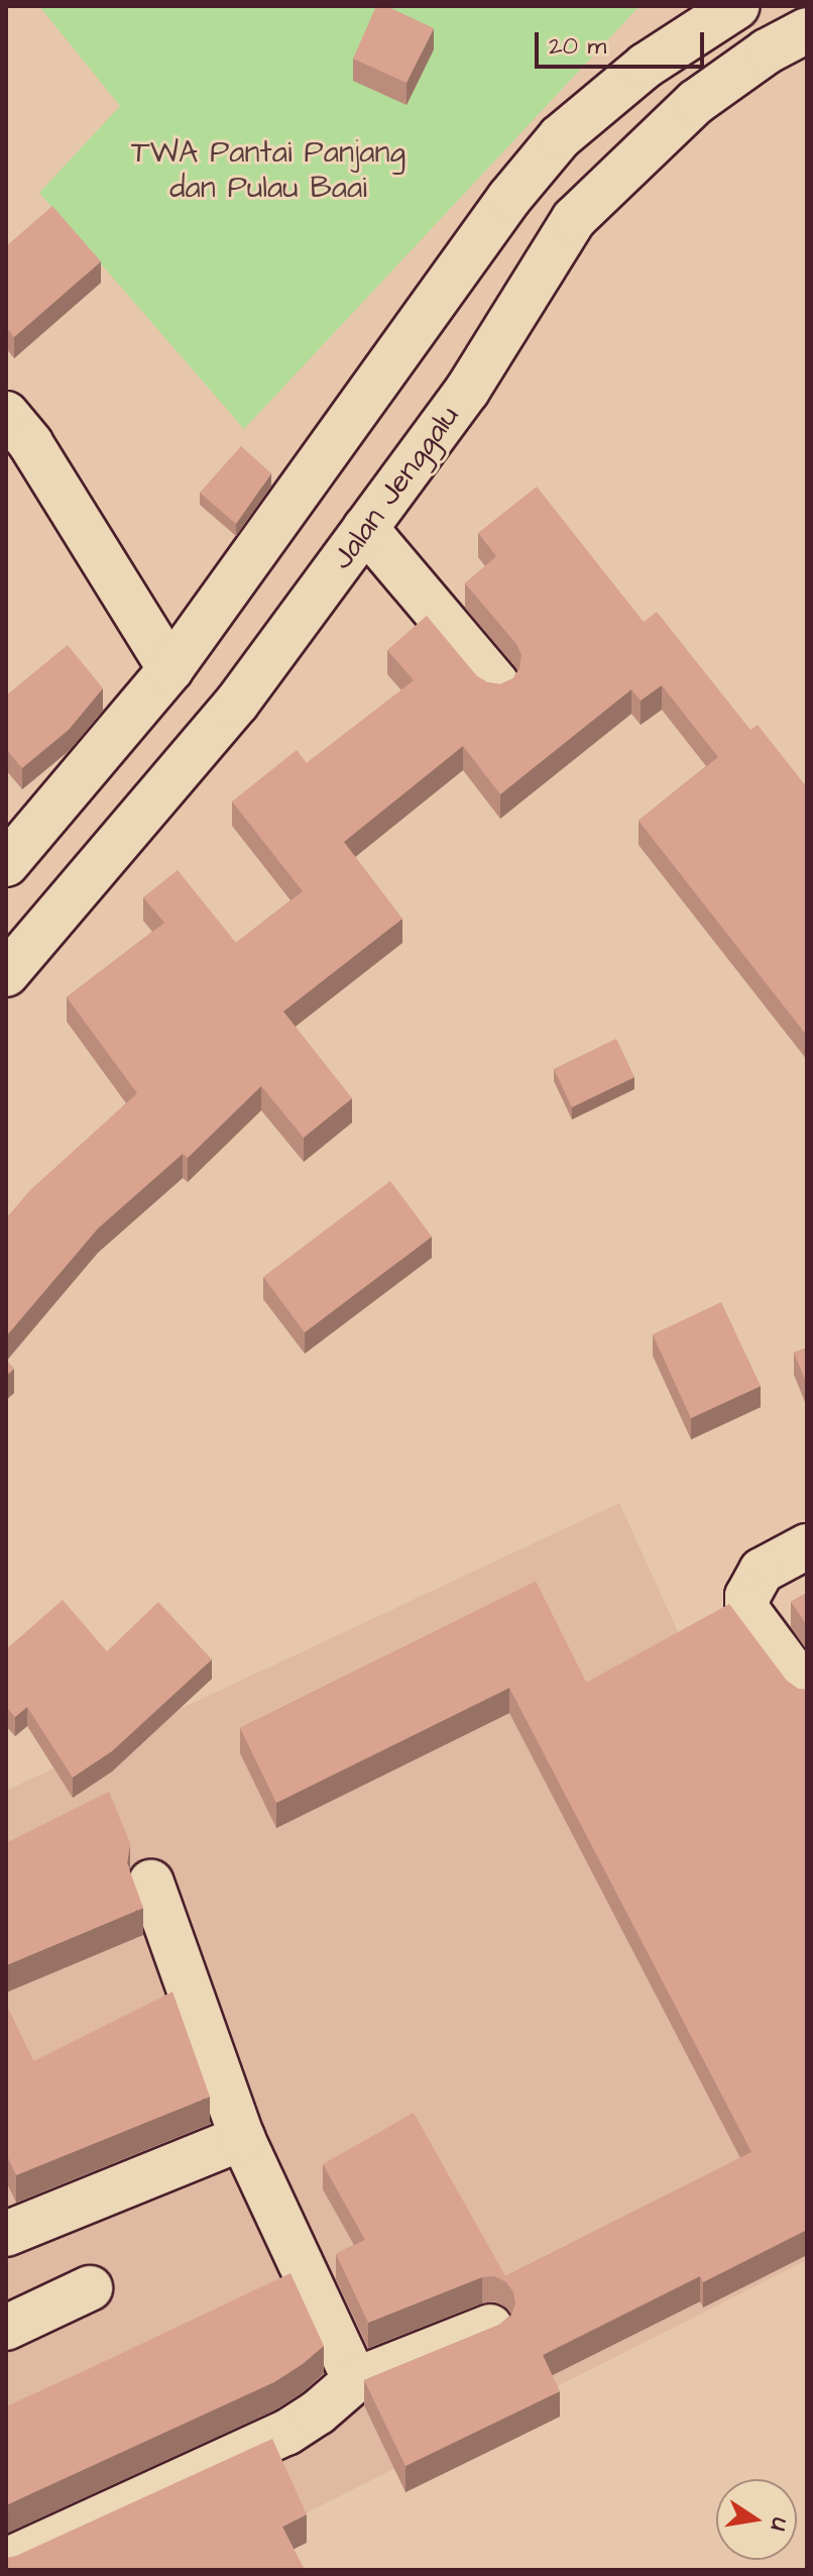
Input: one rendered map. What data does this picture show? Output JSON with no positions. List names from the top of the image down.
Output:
{
  "streets": {
    "main road": ["Jalan Jenggalu"]
  },
  "parks": ["TWA Pantai Panjang dan Pulau Baai"],
  "scale_bar": "20 m",
  "north": "right"
}
